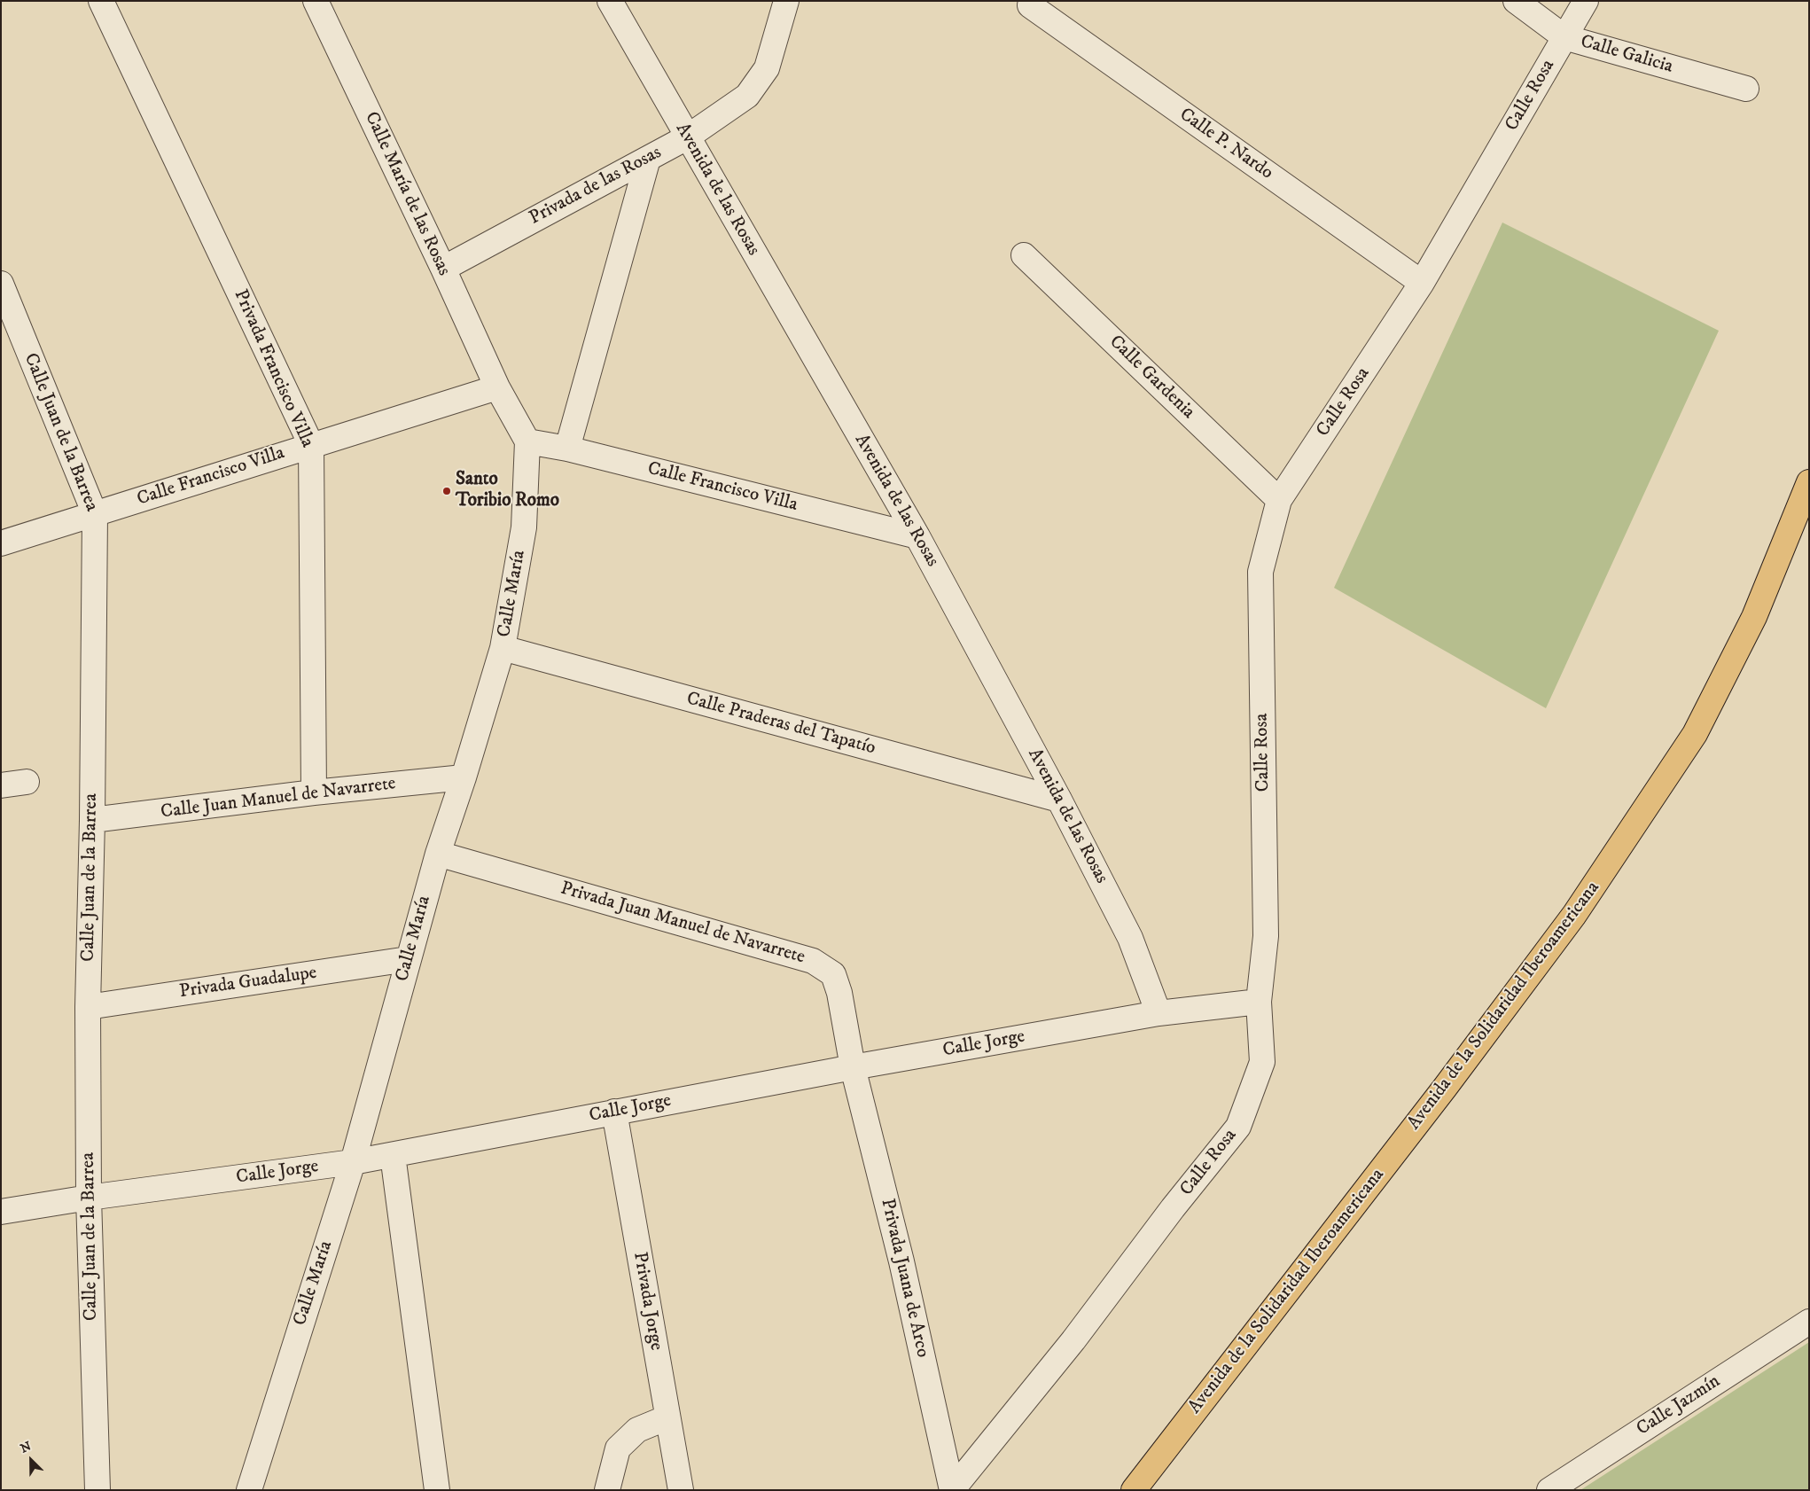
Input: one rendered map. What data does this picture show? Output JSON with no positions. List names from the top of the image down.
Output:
{
  "streets": {
    "highway": ["Avenida de la Solidaridad Iberoamericana"],
    "street": [
      "Calle Galicia",
      "Calle Rosa",
      "Calle P. Nardo",
      "Privada de las Rosas",
      "Avenida de las Rosas",
      "Calle María de las Rosas",
      "Privada Francisco Villa",
      "Calle Gardenia",
      "Calle Juan de la Barrea",
      "Calle Francisco Villa",
      "Calle María",
      "Calle Praderas del Tapatío",
      "Calle Juan Manuel de Navarrete",
      "Privada Juan Manuel de Navarrete",
      "Privada Guadalupe",
      "Calle Jorge",
      "Privada Juana de Arco",
      "Privada Jorge",
      "Calle Jazmín"
    ]
  },
  "crossings": [
    ["Calle Galicia", "Calle Rosa"],
    ["Calle Rosa", "Calle P. Nardo"],
    ["Calle Rosa", "Calle Gardenia"],
    ["Calle Rosa", "Calle Jorge"],
    ["Calle Rosa", "Privada Juana de Arco"],
    ["Privada de las Rosas", "Avenida de las Rosas"],
    ["Privada de las Rosas", "Calle María de las Rosas"],
    ["Avenida de las Rosas", "Calle Francisco Villa"],
    ["Avenida de las Rosas", "Calle Praderas del Tapatío"],
    ["Avenida de las Rosas", "Calle Jorge"],
    ["Calle María de las Rosas", "Calle Francisco Villa"],
    ["Privada Francisco Villa", "Calle Francisco Villa"],
    ["Privada Francisco Villa", "Calle Juan Manuel de Navarrete"],
    ["Calle Juan de la Barrea", "Calle Francisco Villa"],
    ["Calle Juan de la Barrea", "Calle Juan Manuel de Navarrete"],
    ["Calle Juan de la Barrea", "Privada Guadalupe"],
    ["Calle Juan de la Barrea", "Calle Jorge"],
    ["Calle Francisco Villa", "Calle María"],
    ["Calle María", "Calle Praderas del Tapatío"],
    ["Calle María", "Calle Juan Manuel de Navarrete"],
    ["Calle María", "Privada Juan Manuel de Navarrete"],
    ["Calle María", "Privada Guadalupe"],
    ["Calle María", "Calle Jorge"],
    ["Privada Juan Manuel de Navarrete", "Calle Jorge"],
    ["Privada Juan Manuel de Navarrete", "Privada Juana de Arco"],
    ["Calle Jorge", "Privada Juana de Arco"],
    ["Calle Jorge", "Privada Jorge"]
  ],
  "places": ["Santo Toribio Romo"],
  "north": "top left"
}
